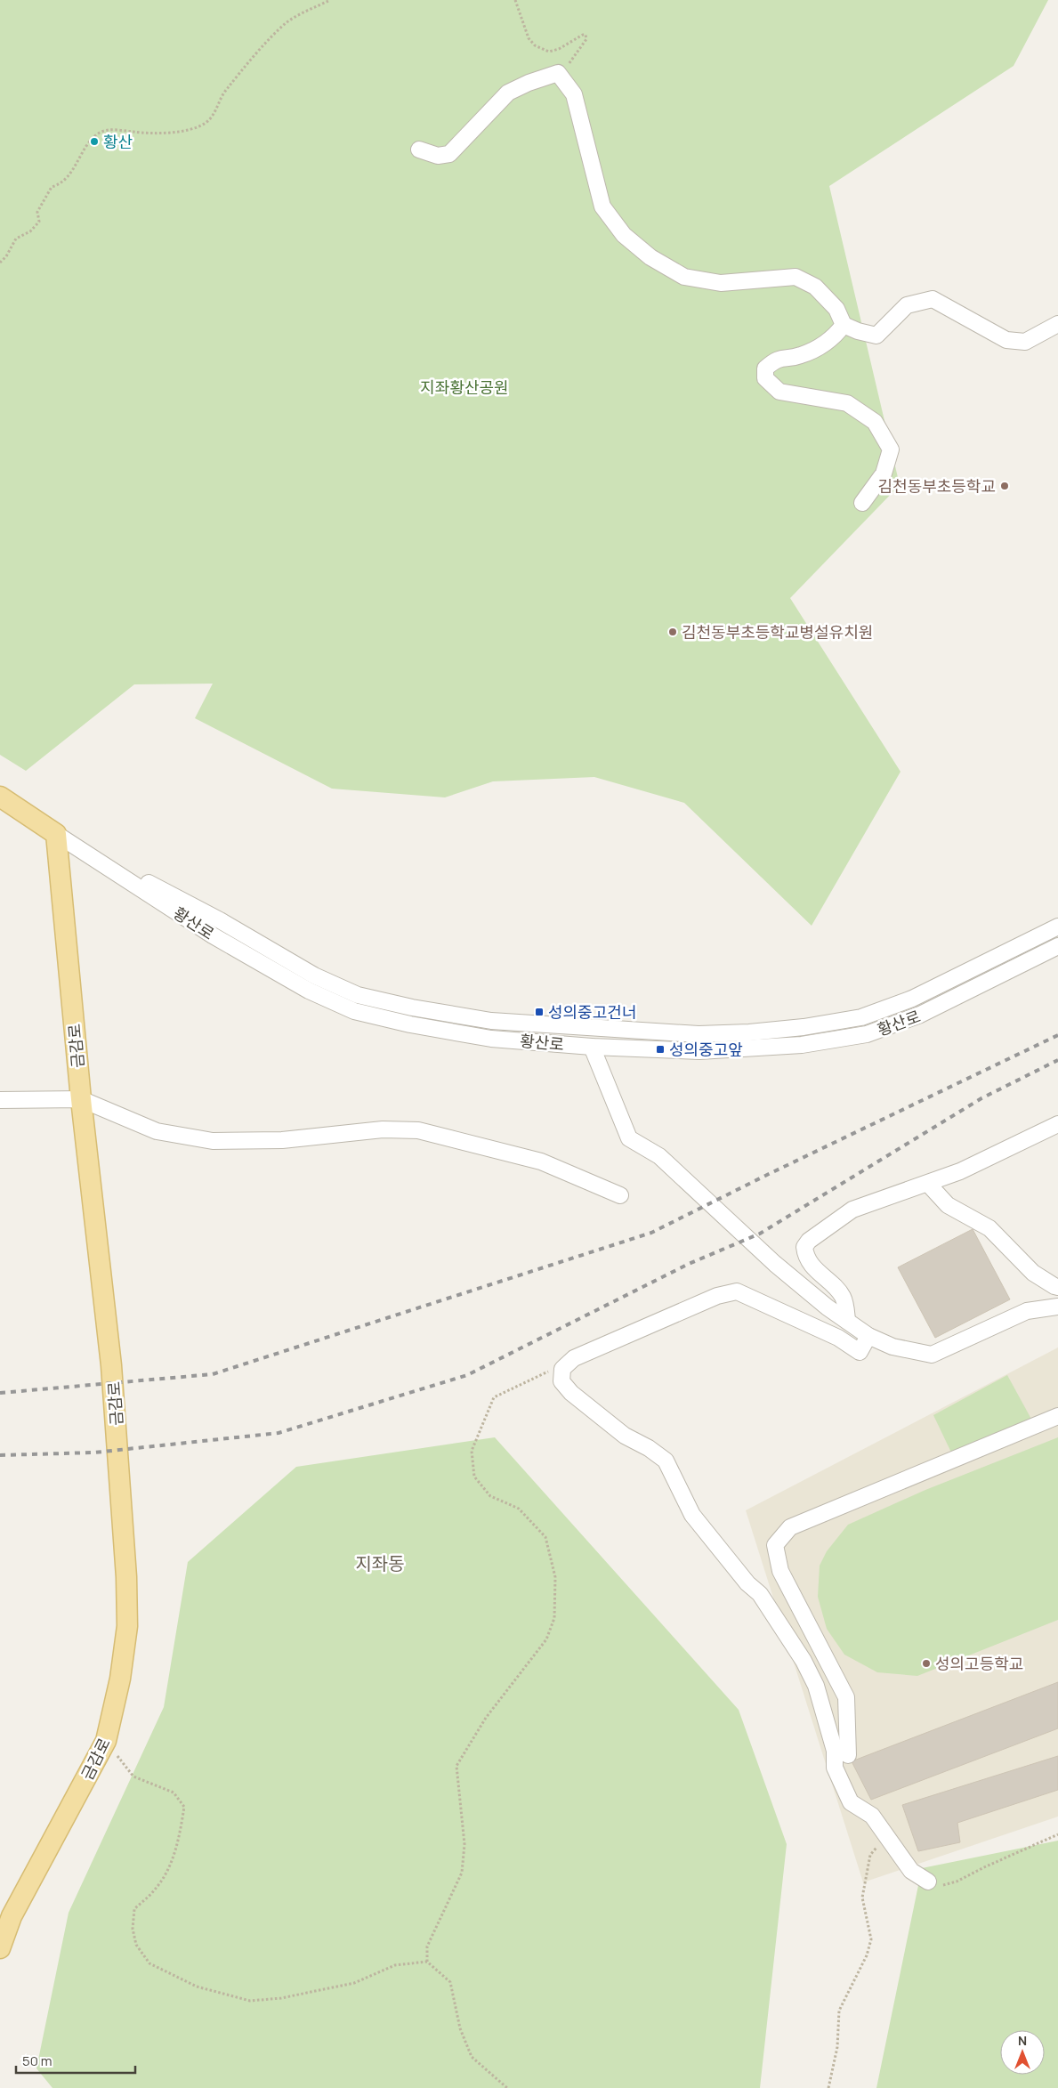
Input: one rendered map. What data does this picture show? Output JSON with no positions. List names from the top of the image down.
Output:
{
  "streets": {
    "main road": ["황산로", "금감로"]
  },
  "crossings": [
    ["황산로", "금감로"]
  ],
  "districts": ["지좌동"],
  "parks": ["지좌황산공원"],
  "places": {
    "other": [
      "황산",
      "김천동부초등학교",
      "김천동부초등학교병설유치원",
      "성의고등학교"
    ],
    "transit": ["성의중고건너", "성의중고앞"]
  },
  "scale_bar": "50 m",
  "north": "top"
}
